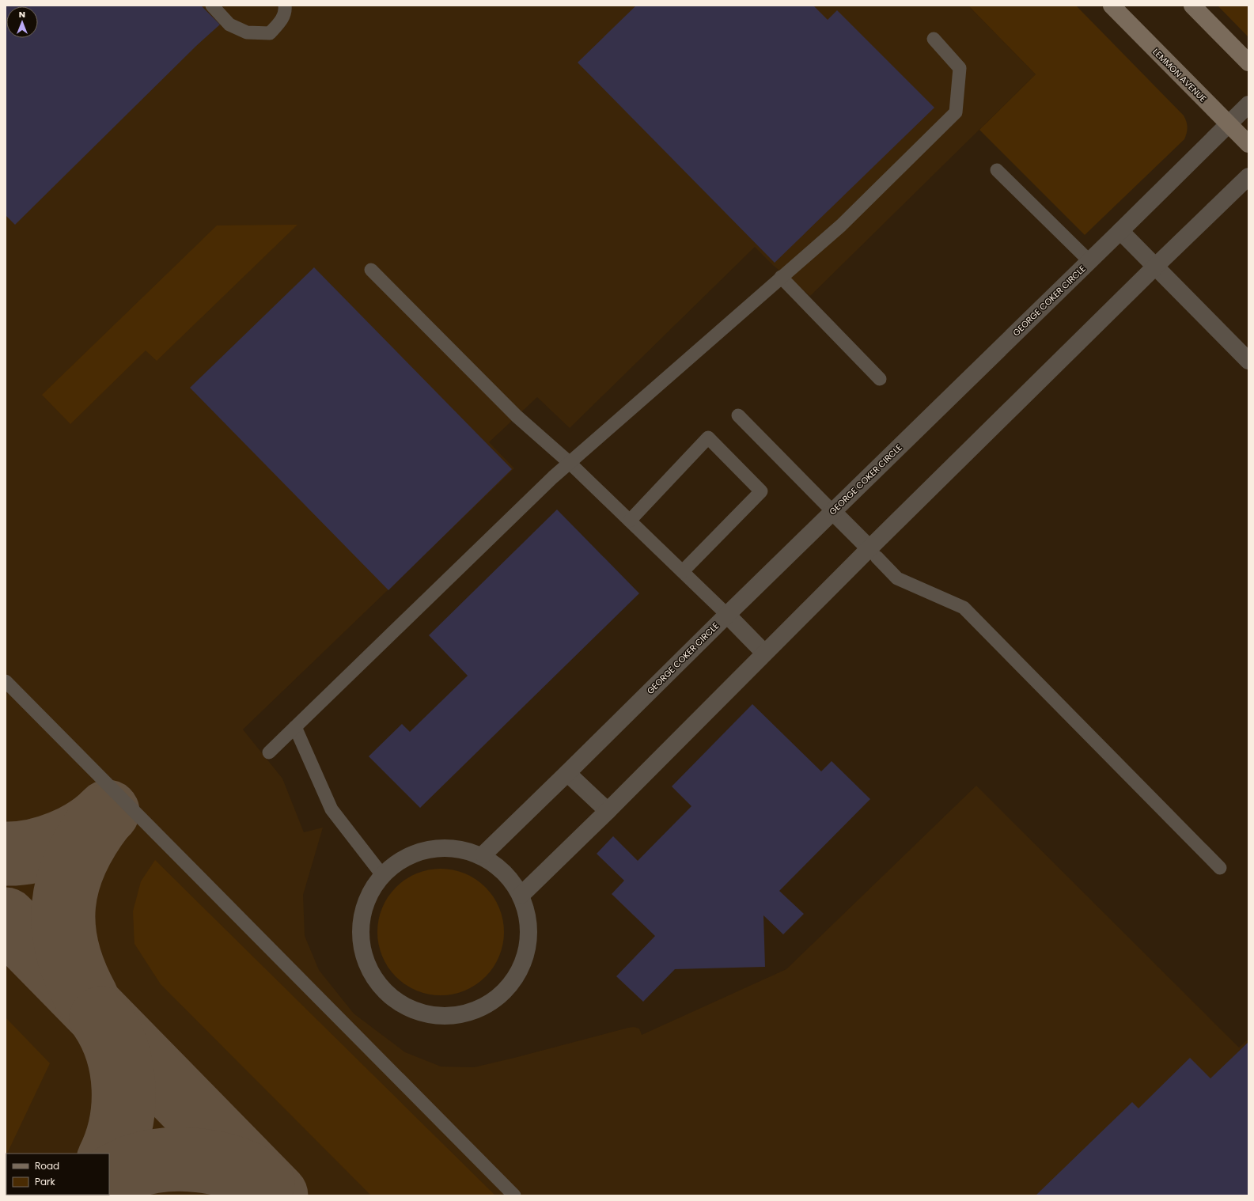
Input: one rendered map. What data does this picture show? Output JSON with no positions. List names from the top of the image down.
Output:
{
  "streets": {
    "main road": ["LEMMON AVENUE"],
    "street": ["GEORGE COKER CIRCLE"]
  },
  "crossings": [
    ["LEMMON AVENUE", "GEORGE COKER CIRCLE"]
  ],
  "legend": ["Road", "Park"],
  "north": "top"
}
